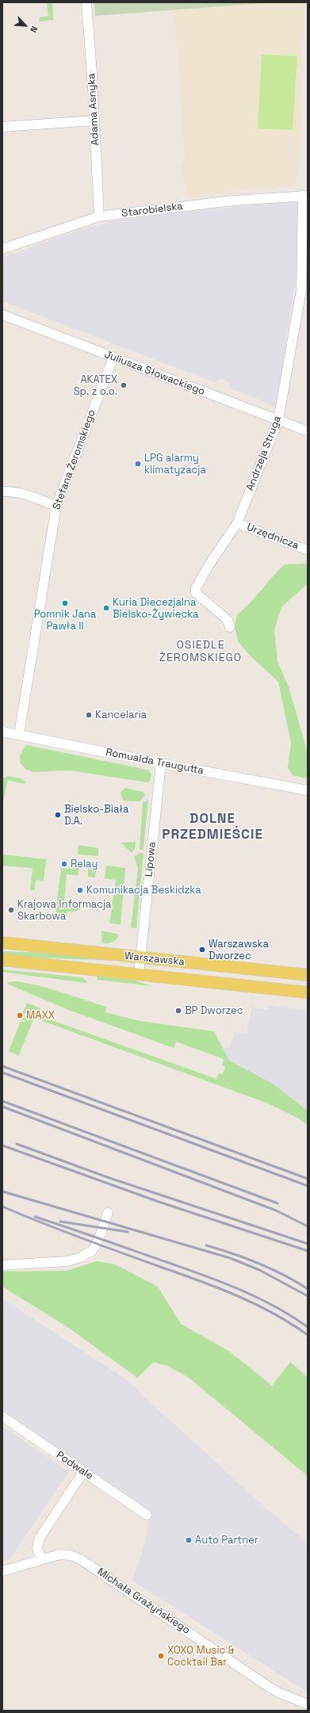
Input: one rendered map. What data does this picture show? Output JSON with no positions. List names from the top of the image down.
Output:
{
  "streets": {
    "main road": ["Warszawska"],
    "street": [
      "Adama Asnyka",
      "Starobielska",
      "Juliusza Słowackiego",
      "Andrzeja Struga",
      "Stefana Żeromskiego",
      "Urzędnicza",
      "Romualda Traugutta",
      "Lipowa",
      "Podwale",
      "Michała Grażyńskiego"
    ]
  },
  "crossings": [
    ["Adama Asnyka", "Starobielska"],
    ["Starobielska", "Andrzeja Struga"],
    ["Juliusza Słowackiego", "Andrzeja Struga"],
    ["Juliusza Słowackiego", "Stefana Żeromskiego"],
    ["Andrzeja Struga", "Urzędnicza"],
    ["Stefana Żeromskiego", "Romualda Traugutta"],
    ["Romualda Traugutta", "Lipowa"],
    ["Lipowa", "Warszawska"]
  ],
  "districts": ["OSIEDLE ŻEROMSKIEGO", "DOLNE PRZEDMIEŚCIE"],
  "places": [
    "AKATEX Sp. z o.o.",
    "LPG alarmy klimatyzacja",
    "Pomnik Jana Pawła II",
    "Kuria Diecezjalna Bielsko-Żywiecka",
    "Kancelaria",
    "Bielsko-Biała D.A.",
    "Relay",
    "Komunikacja Beskidzka",
    "Krajowa Informacja Skarbowa",
    "Warszawska Dworzec",
    "BP Dworzec",
    "MAXX",
    "Auto Partner",
    "XOXO Music & Cocktail Bar"
  ],
  "north": "bottom right"
}
